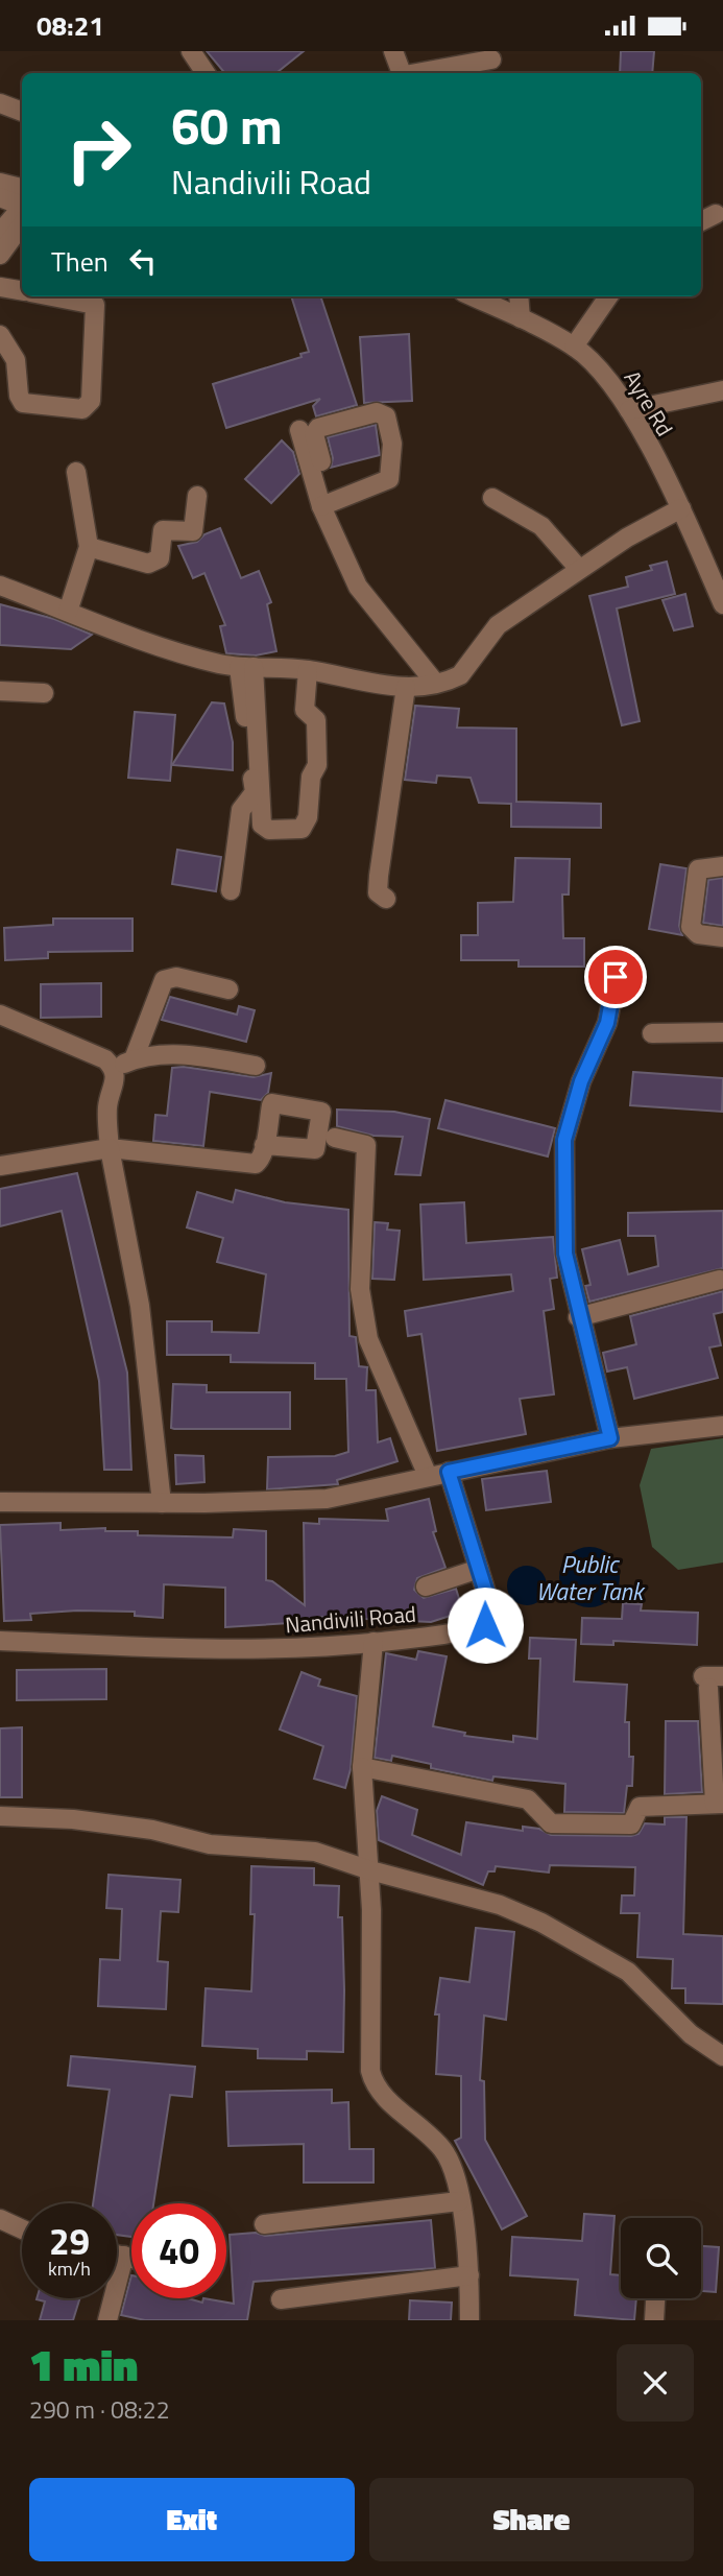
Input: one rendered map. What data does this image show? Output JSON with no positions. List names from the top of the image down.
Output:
{
  "streets": {
    "street": ["Ayre Rd", "Nandivili Road"]
  },
  "water": ["Public Water Tank"],
  "page": {
    "status": "08:21",
    "turn": ["60 m", "Nandivili Road"],
    "then": "Then",
    "speed": "29 km/h",
    "limit": "40",
    "heading": ["1 min", "290 m · 08:22"],
    "buttons": ["Exit", "Share"]
  }
}
